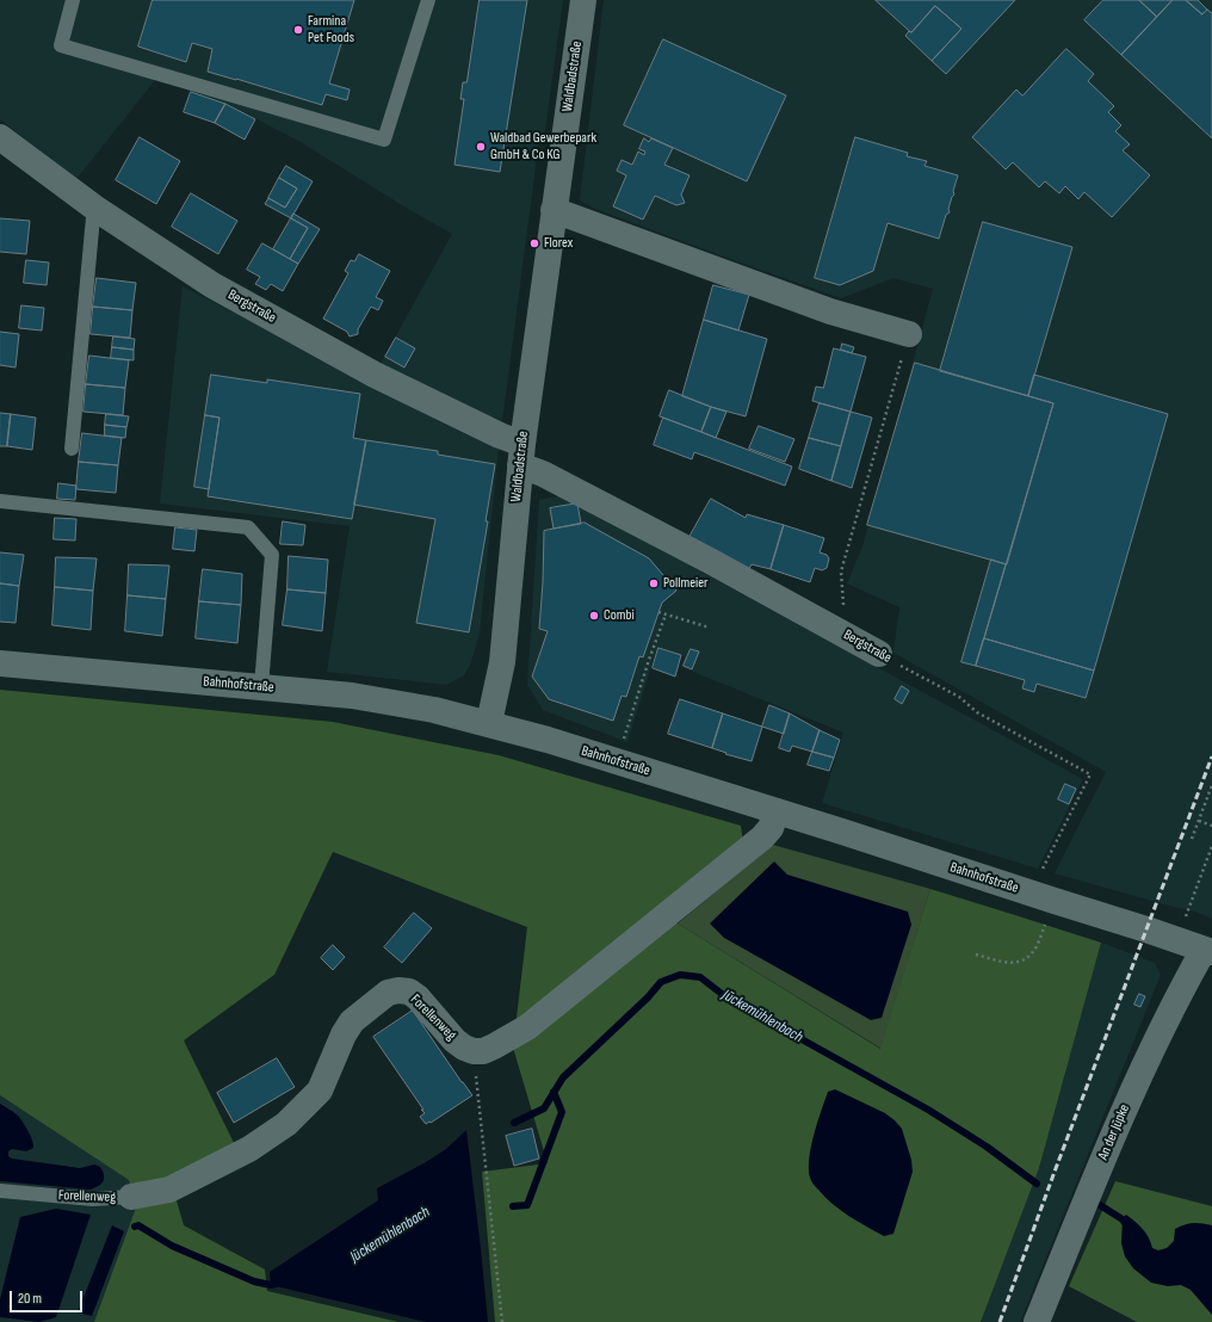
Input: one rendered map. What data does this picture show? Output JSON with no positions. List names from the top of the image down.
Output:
{
  "streets": {
    "street": [
      "Waldbadstraße",
      "Bergstraße",
      "Bahnhofstraße",
      "Forellenweg",
      "An der Jüpke"
    ]
  },
  "crossings": [
    ["Waldbadstraße", "Bergstraße"],
    ["Waldbadstraße", "Bahnhofstraße"],
    ["Bergstraße", "Bahnhofstraße"],
    ["Bahnhofstraße", "An der Jüpke"]
  ],
  "water": ["Jückemühlenbach"],
  "places": [
    "Farmina Pet Foods",
    "Waldbad Gewerbepark GmbH & Co KG",
    "Florex",
    "Pollmeier",
    "Combi"
  ],
  "scale_bar": "20 m"
}
